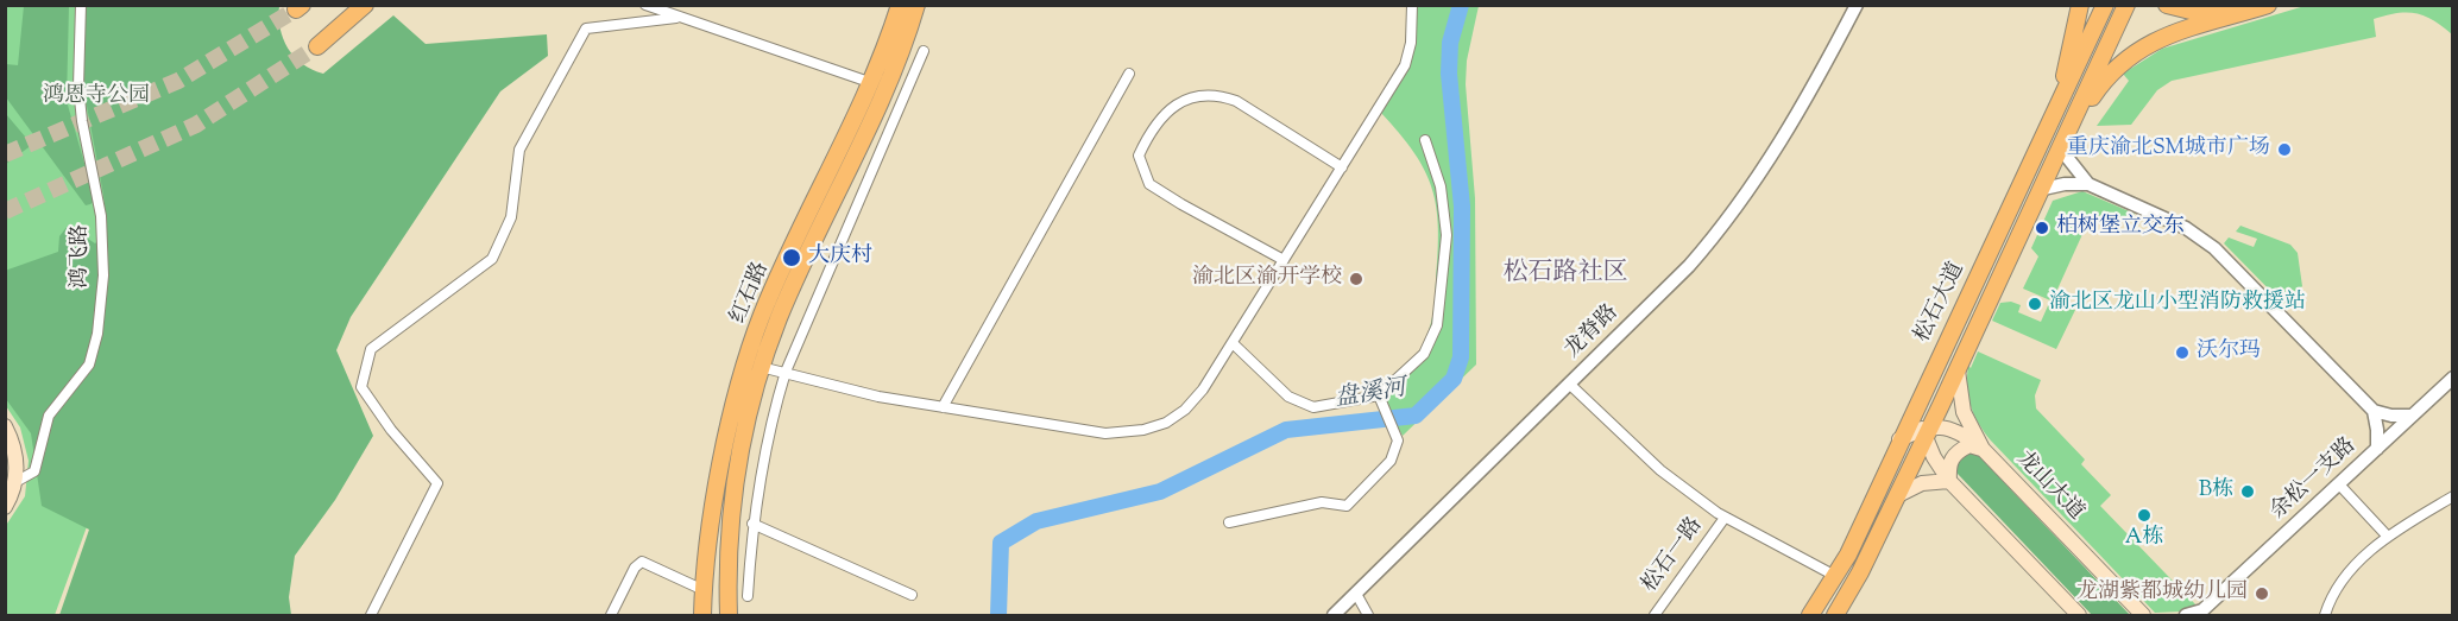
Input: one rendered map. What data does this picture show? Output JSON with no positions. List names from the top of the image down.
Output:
{
  "streets": {
    "highway": ["红石路", "松石大道"],
    "main road": ["龙山大道"],
    "street": [
      "鸿飞路",
      "龙脊路",
      "余松一支路",
      "松石一路"
    ]
  },
  "crossings": [
    ["松石大道", "龙山大道"]
  ],
  "districts": ["松石路社区"],
  "water": ["盘溪河"],
  "parks": ["鸿恩寺公园"],
  "places": [
    "重庆渝北SM城市广场",
    "柏树堡立交东",
    "大庆村",
    "渝北区渝开学校",
    "渝北区龙山小型消防救援站",
    "沃尔玛",
    "B栋",
    "A栋",
    "龙湖紫都城幼儿园"
  ]
}
